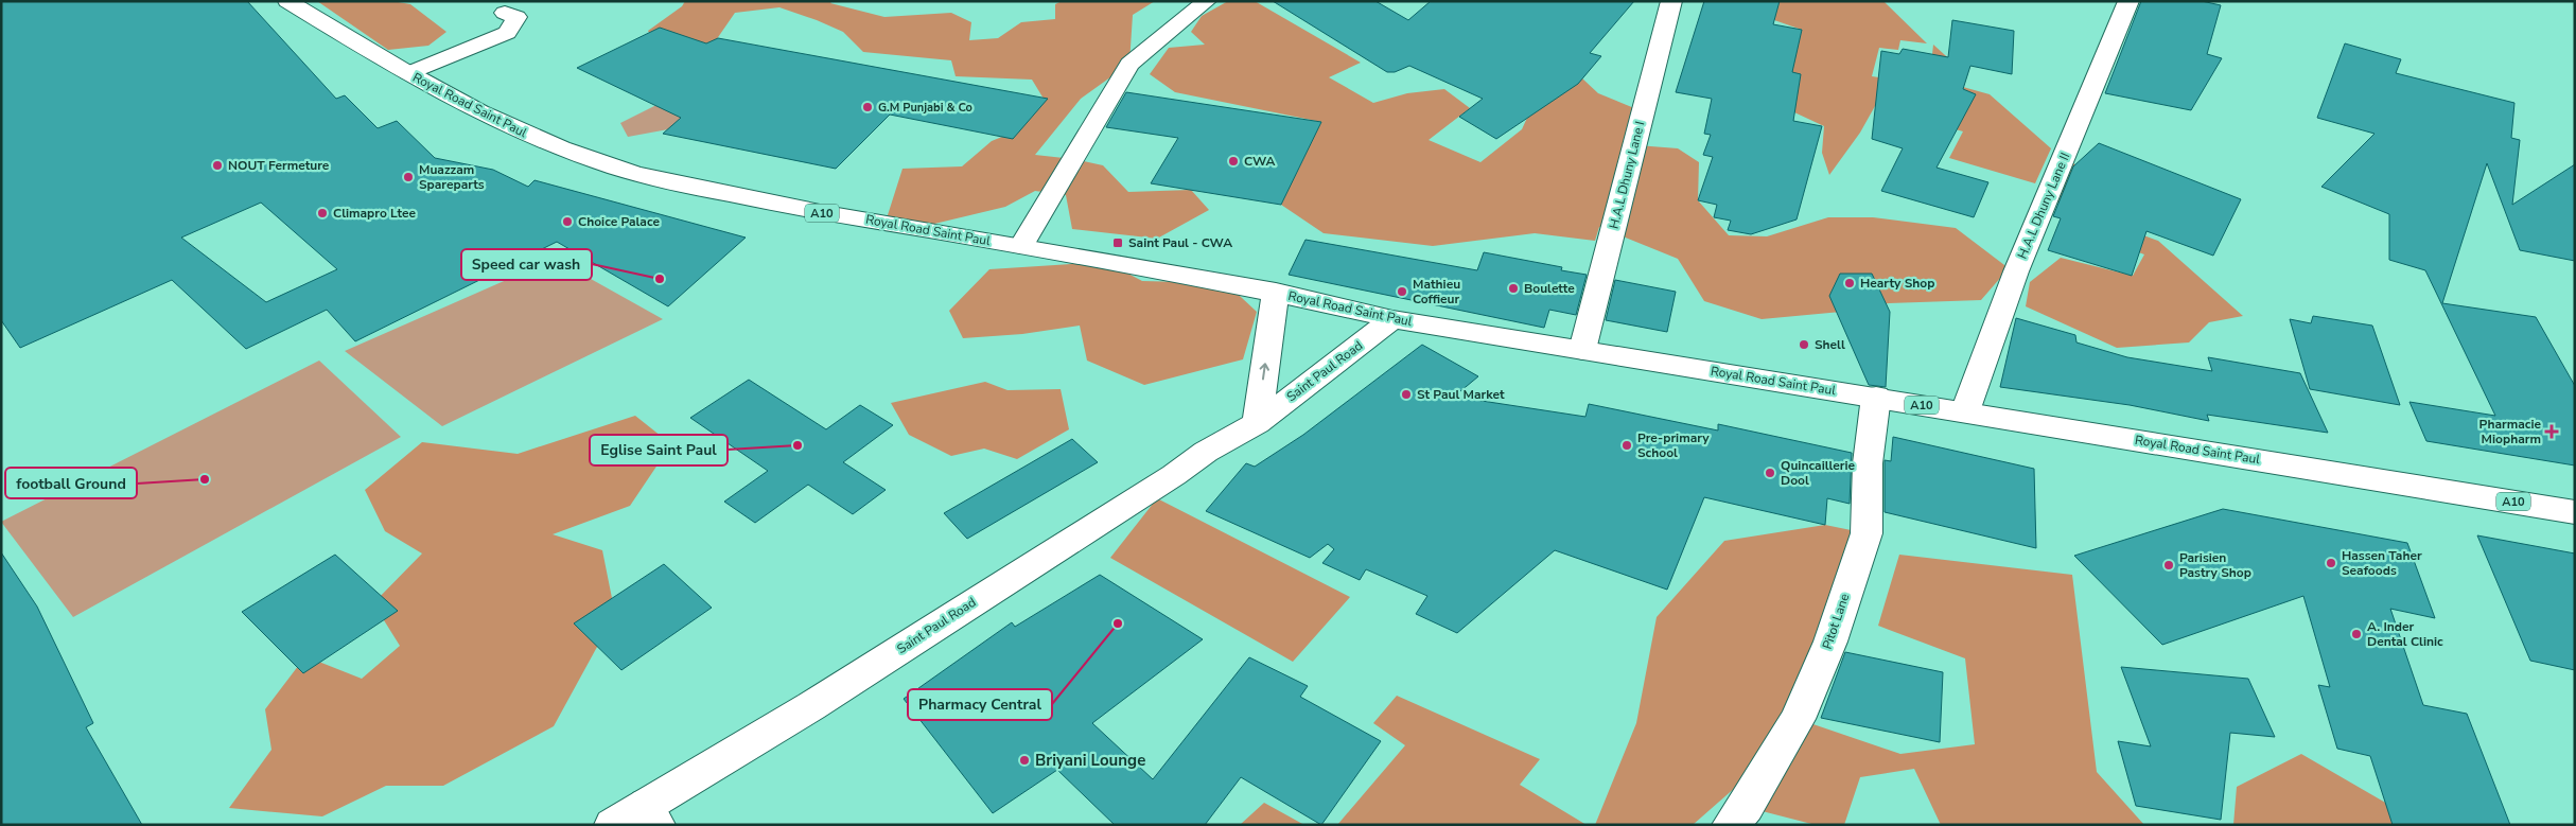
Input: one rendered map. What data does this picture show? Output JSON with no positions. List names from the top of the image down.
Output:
{
  "streets": {
    "main road": [
      "Royal Road Saint Paul",
      "H.A.L Dhuny Lane I",
      "H.A.L Dhuny Lane II",
      "A10",
      "Saint Paul Road",
      "Pitot Lane"
    ]
  },
  "crossings": [
    ["Royal Road Saint Paul", "H.A.L Dhuny Lane I"],
    ["Royal Road Saint Paul", "H.A.L Dhuny Lane II"],
    ["Royal Road Saint Paul", "Saint Paul Road"],
    ["Royal Road Saint Paul", "Pitot Lane"]
  ],
  "places": {
    "other": [
      "G.M Punjabi & Co",
      "CWA",
      "NOUT Fermeture",
      "Muazzam Spareparts",
      "Climapro Ltee",
      "Choice Palace",
      "Speed car wash",
      "Hearty Shop",
      "Boulette",
      "Mathieu Coffieur",
      "Shell",
      "St Paul Market",
      "Eglise Saint Paul",
      "Pre-primary School",
      "Quincaillerie Dool",
      "football Ground",
      "Hassen Taher Seafoods",
      "Parisien Pastry Shop",
      "Pharmacy Central",
      "A. Inder Dental Clinic",
      "Briyani Lounge"
    ],
    "transit": ["Saint Paul - CWA"],
    "health": ["Pharmacie Miopharm"]
  }
}
